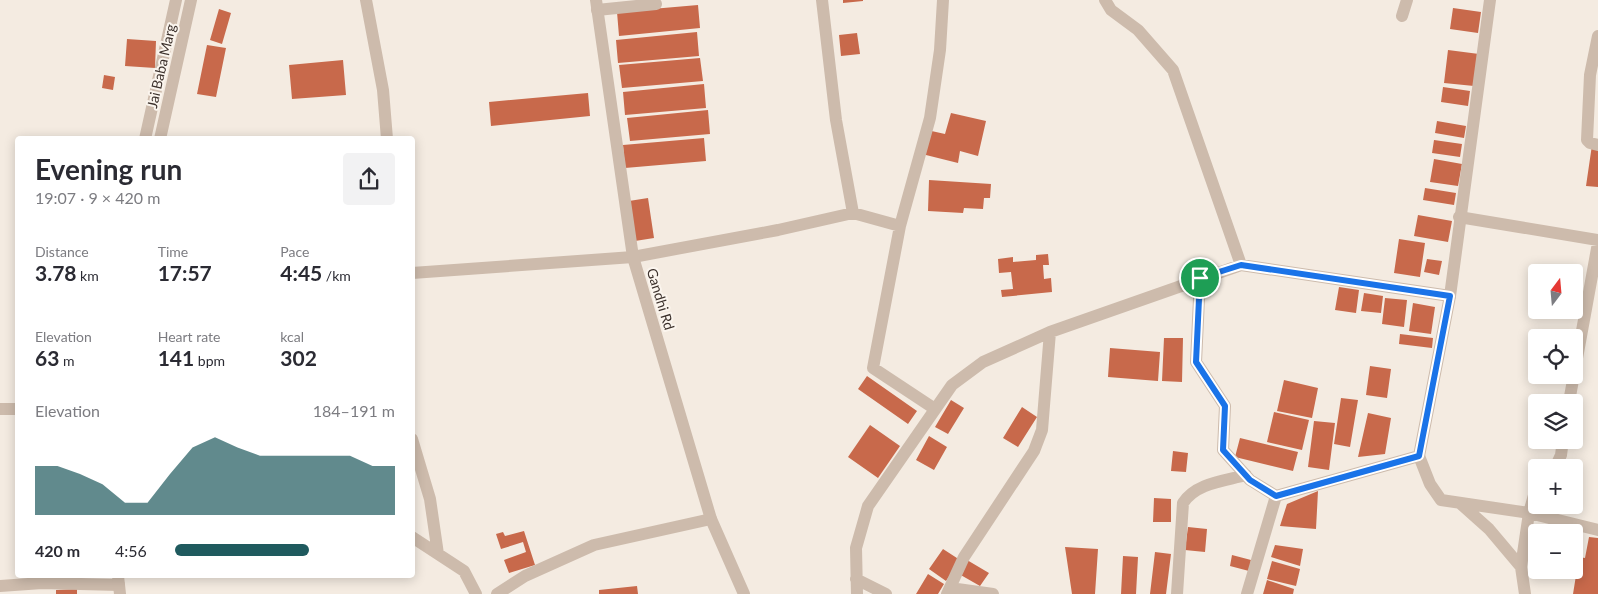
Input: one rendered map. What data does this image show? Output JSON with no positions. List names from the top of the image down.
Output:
{
  "streets": {
    "street": ["Jai Baba Marg", "Gandhi Rd"]
  },
  "north": "top",
  "page": {
    "heading": ["Evening run", "19:07 · 9 × 420 m"],
    "stats": [
      ["Distance", "3.78 km"],
      ["Time", "17:57"],
      ["Pace", "4:45 /km"],
      ["Elevation", "63 m"],
      ["Heart rate", "141 bpm"],
      ["kcal", "302"]
    ],
    "map_buttons": ["+", "−"],
    "chart": ["Elevation", "184–191 m"],
    "list": [
      {
        "name": "420 m",
        "note": "4:56"
      }
    ]
  }
}
